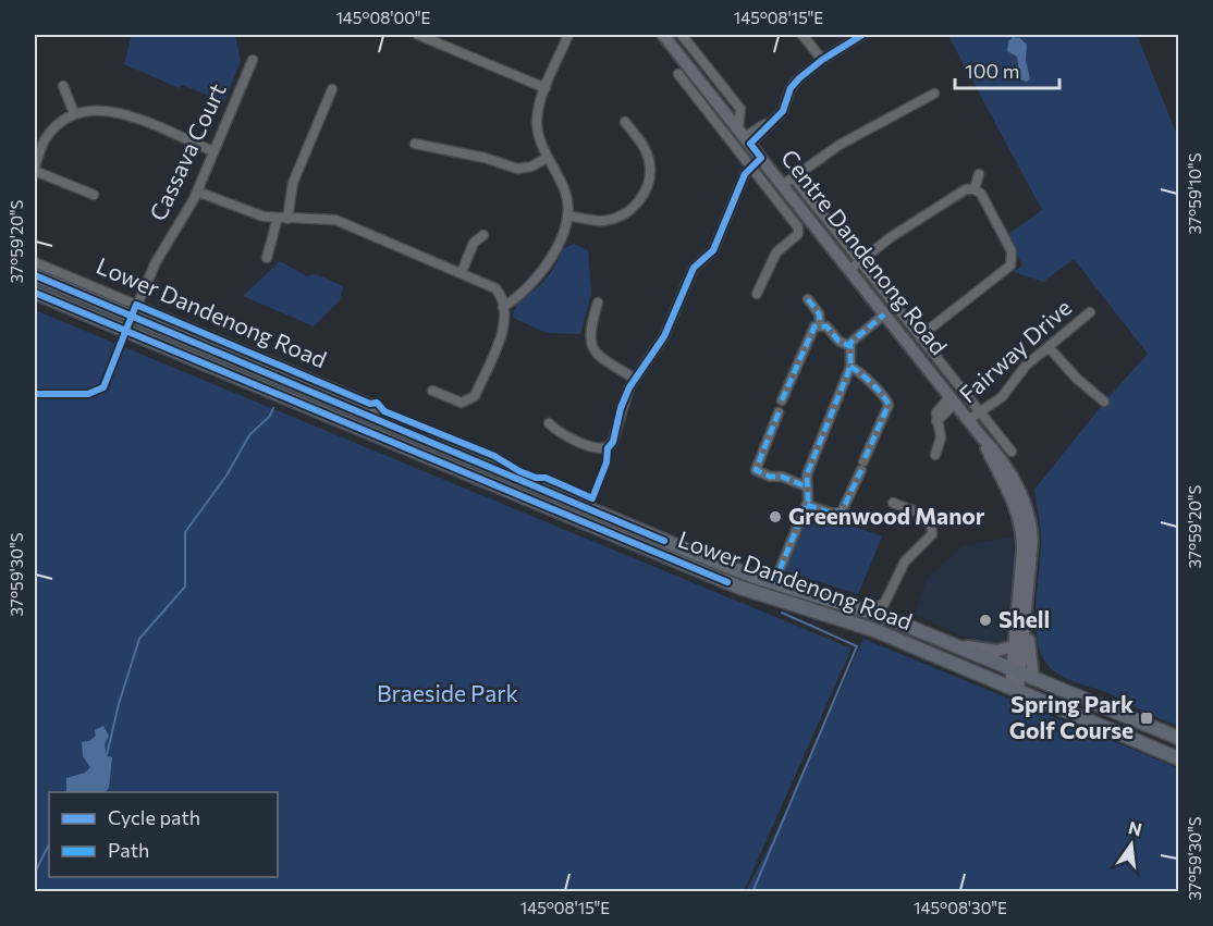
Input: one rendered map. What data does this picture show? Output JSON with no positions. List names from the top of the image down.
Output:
{
  "streets": {
    "highway": ["Lower Dandenong Road"],
    "main road": ["Centre Dandenong Road"],
    "street": ["Cassava Court", "Fairway Drive"]
  },
  "crossings": [
    ["Cassava Court", "Lower Dandenong Road"],
    ["Centre Dandenong Road", "Lower Dandenong Road"],
    ["Centre Dandenong Road", "Fairway Drive"]
  ],
  "parks": ["Braeside Park"],
  "places": {
    "other": ["Greenwood Manor", "Shell"],
    "transit": ["Spring Park Golf Course"]
  },
  "legend": ["Cycle path", "Path"],
  "scale_bar": "100 m",
  "north": "top",
  "coordinates": [
    "145°08'00\"E",
    "145°08'15\"E",
    "37°59'10\"S",
    "37°59'20\"S",
    "37°59'30\"S",
    "145°08'30\"E"
  ]
}
